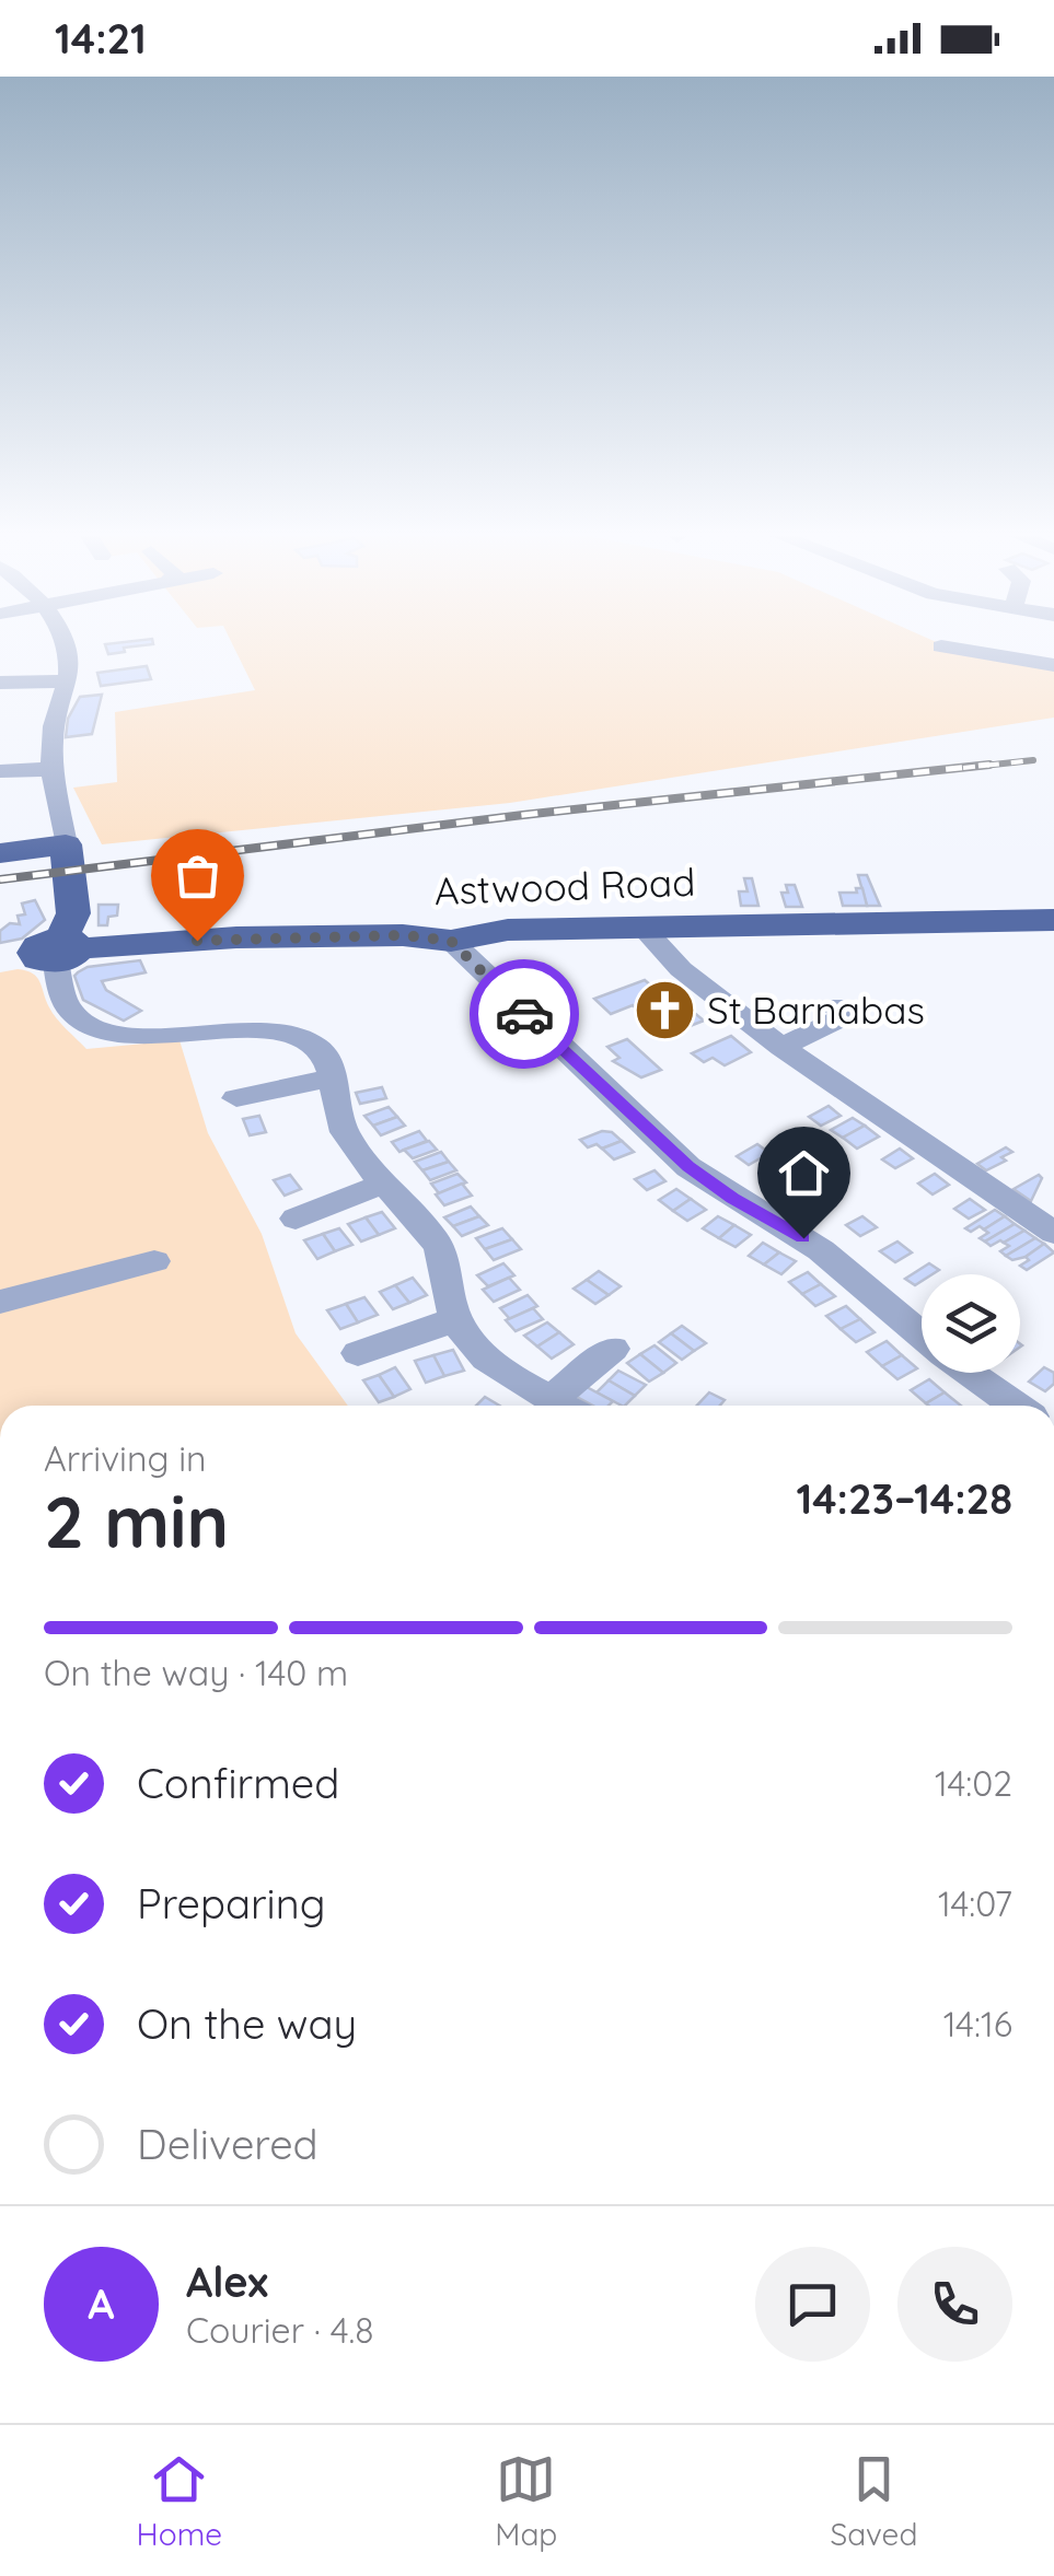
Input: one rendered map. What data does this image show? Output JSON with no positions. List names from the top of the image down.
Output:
{
  "streets": {
    "main road": ["Astwood Road"]
  },
  "places": {
    "church": ["St Barnabas"]
  },
  "page": {
    "status": "14:21",
    "heading": ["2 min", "Arriving in", "14:23–14:28"],
    "panel": ["Alex", "Courier · 4.8"],
    "bar": "On the way · 140 m",
    "list": [
      ["Confirmed", "14:02"],
      ["Preparing", "14:07"],
      ["On the way", "14:16"],
      "Delivered"
    ],
    "round": "A",
    "tabs": ["Home", "Map", "Saved"]
  }
}
